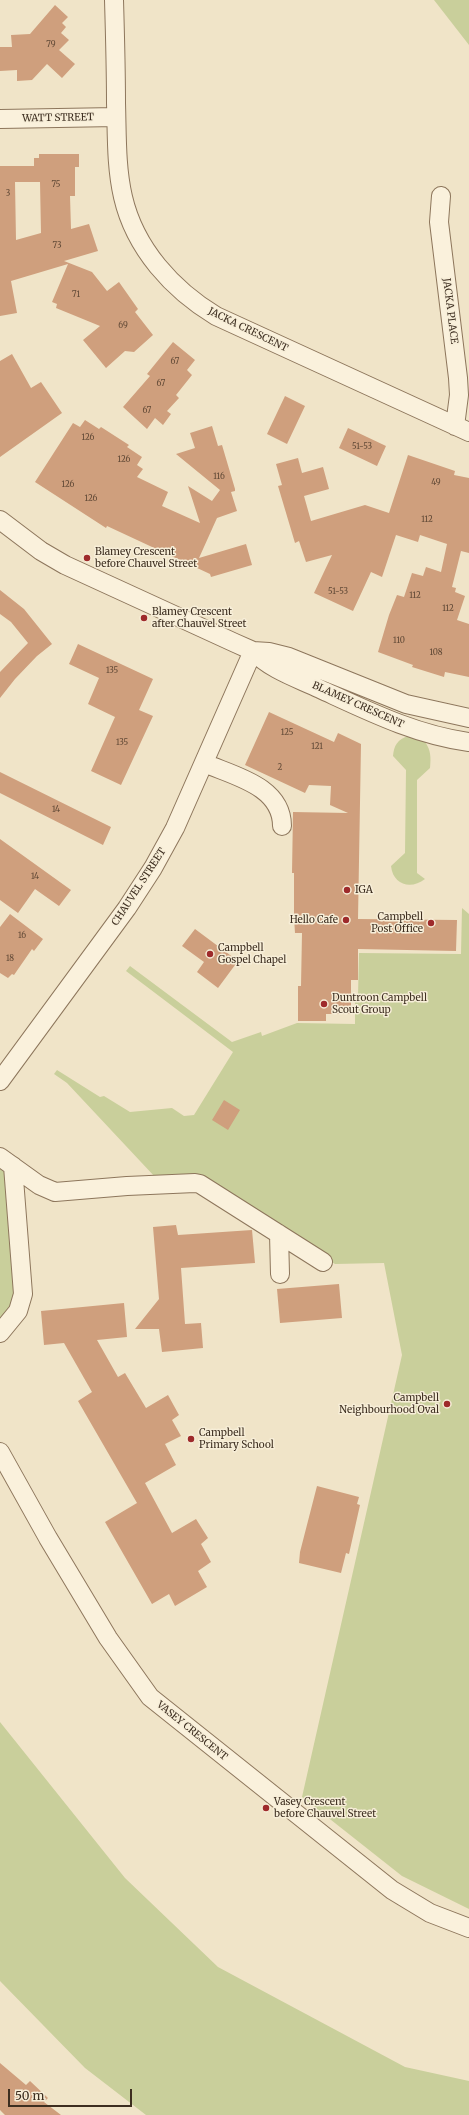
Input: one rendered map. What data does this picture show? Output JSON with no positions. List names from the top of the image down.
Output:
{
  "streets": {
    "street": [
      "WATT STREET",
      "JACKA PLACE",
      "JACKA CRESCENT",
      "BLAMEY CRESCENT",
      "CHAUVEL STREET",
      "VASEY CRESCENT"
    ]
  },
  "crossings": [
    ["WATT STREET", "JACKA CRESCENT"],
    ["JACKA PLACE", "JACKA CRESCENT"],
    ["BLAMEY CRESCENT", "CHAUVEL STREET"]
  ],
  "places": [
    "Blamey Crescent before Chauvel Street",
    "Blamey Crescent after Chauvel Street",
    "IGA",
    "Hello Cafe",
    "Campbell Post Office",
    "Campbell Gospel Chapel",
    "Duntroon Campbell Scout Group",
    "Campbell Neighbourhood Oval",
    "Campbell Primary School",
    "Vasey Crescent before Chauvel Street"
  ],
  "house_numbers": [
    "79",
    "75",
    "3",
    "73",
    "71",
    "69",
    "67",
    "67",
    "67",
    "126",
    "51-53",
    "126",
    "116",
    "49",
    "126",
    "126",
    "112",
    "51-53",
    "112",
    "112",
    "110",
    "108",
    "135",
    "125",
    "135",
    "121",
    "2",
    "14",
    "14",
    "16",
    "18"
  ],
  "scale_bar": "50 m"
}
